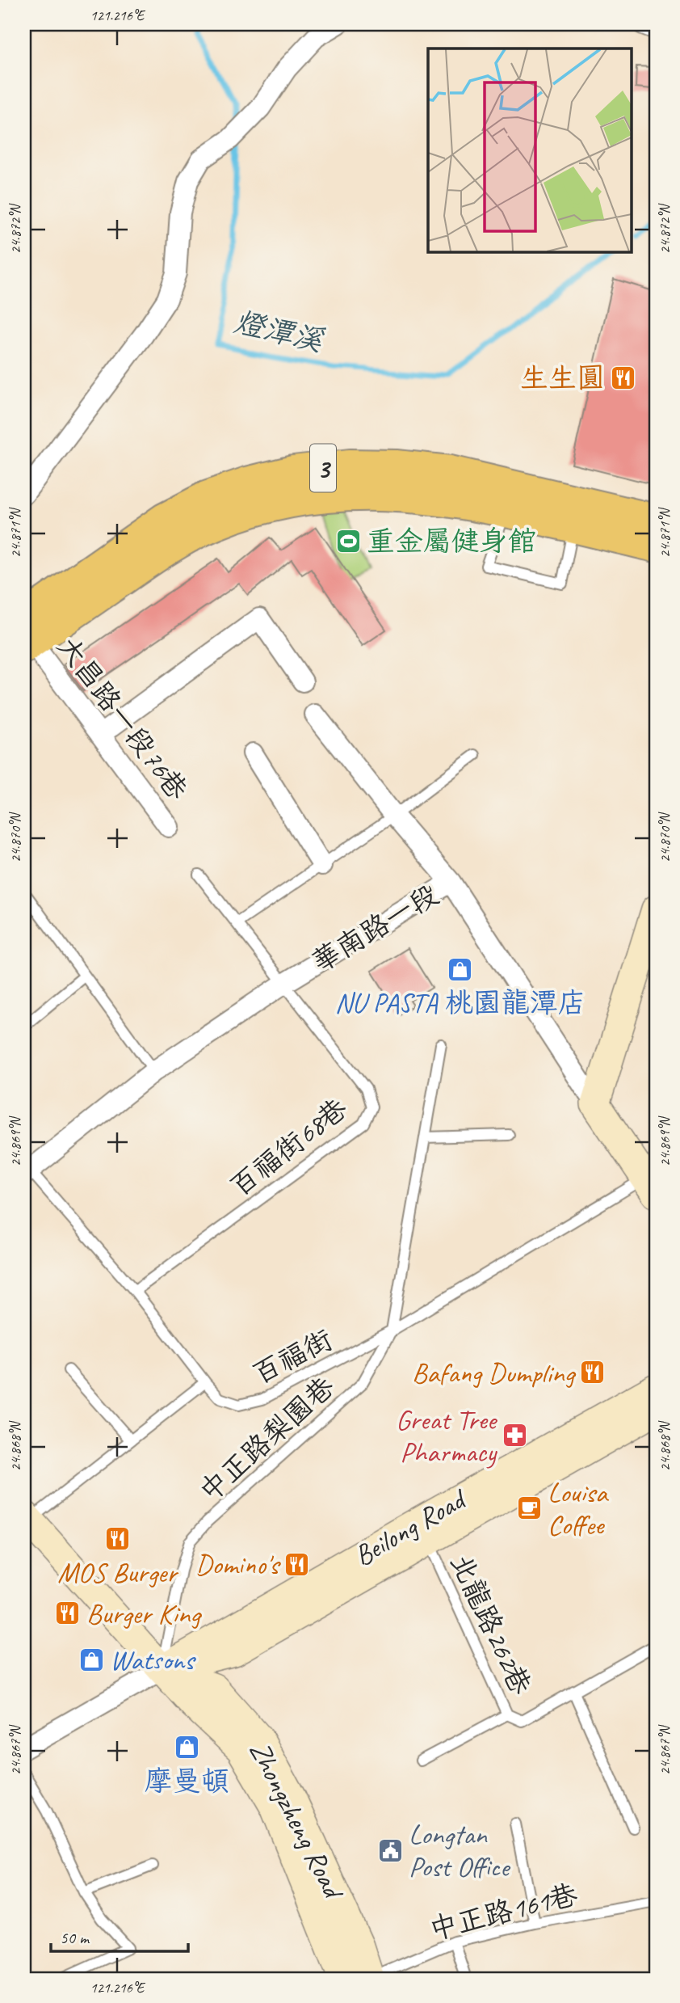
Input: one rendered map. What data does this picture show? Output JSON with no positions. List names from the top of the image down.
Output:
{
  "streets": {
    "main road": [
      "3",
      "華南路一段",
      "Beilong Road",
      "Zhongzheng Road"
    ],
    "street": ["大昌路一段76巷"],
    "lane": [
      "百福街68巷",
      "百福街",
      "中正路梨園巷",
      "北龍路262巷",
      "中正路161巷"
    ]
  },
  "crossings": [
    ["3", "大昌路一段76巷"],
    ["華南路一段", "百福街68巷"],
    ["華南路一段", "百福街"],
    ["百福街68巷", "百福街"],
    ["百福街", "中正路梨園巷"],
    ["中正路梨園巷", "Beilong Road"],
    ["中正路梨園巷", "Zhongzheng Road"],
    ["Beilong Road", "北龍路262巷"],
    ["Beilong Road", "Zhongzheng Road"],
    ["Zhongzheng Road", "中正路161巷"]
  ],
  "water": ["燈潭溪"],
  "places": {
    "restaurant": [
      "生生圓",
      "Bafang Dumpling",
      "MOS Burger",
      "Domino's",
      "Burger King"
    ],
    "sports": ["重金屬健身館"],
    "shop": ["NU PASTA 桃園龍潭店", "Watsons", "摩曼頓"],
    "pharmacy": ["Great Tree Pharmacy"],
    "cafe": ["Louisa Coffee"],
    "public building": ["Longtan Post Office"]
  },
  "scale_bar": "50 m",
  "coordinates": [
    "121.216°E",
    "24.872°N",
    "24.871°N",
    "24.870°N",
    "24.869°N",
    "24.868°N",
    "24.867°N"
  ]
}
